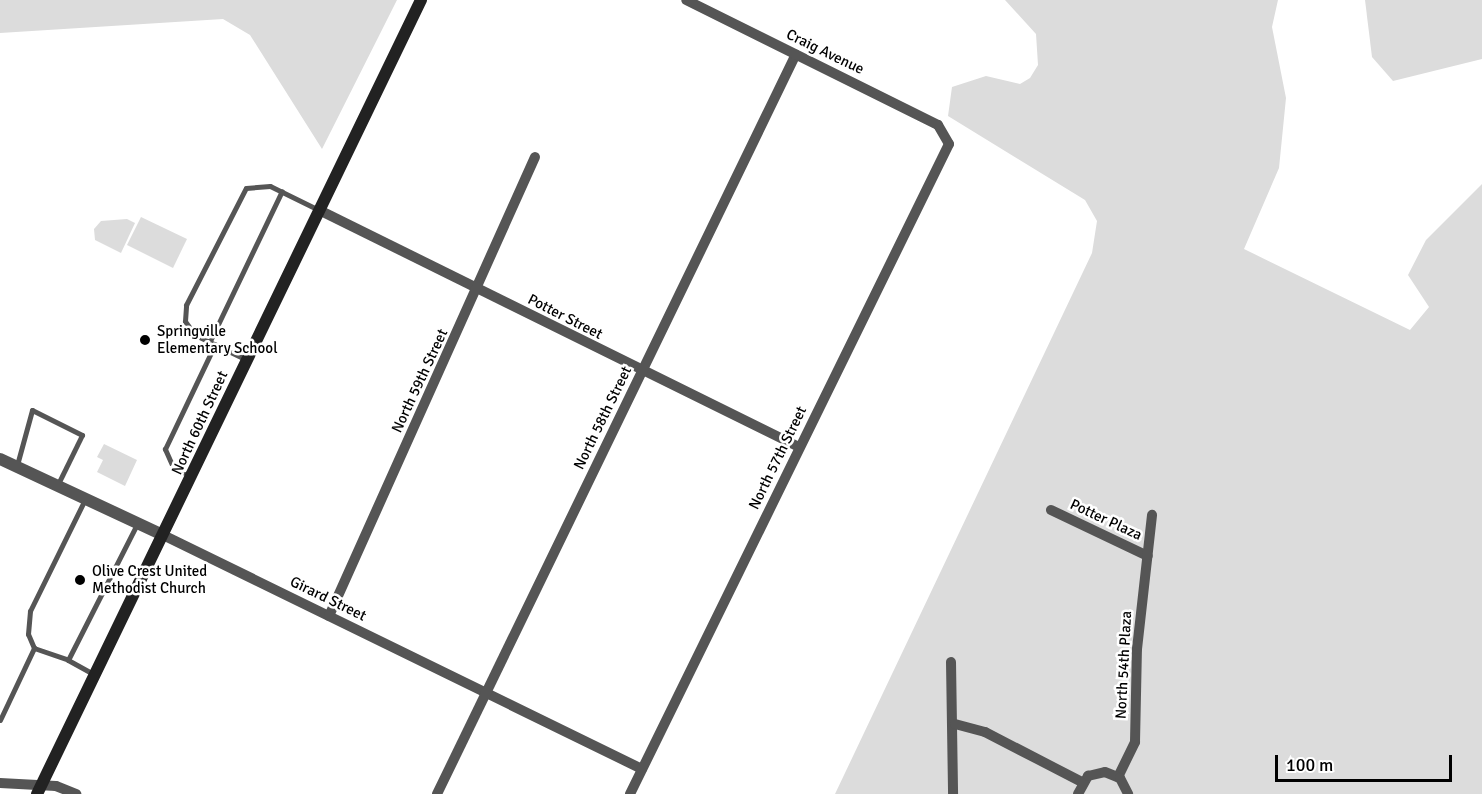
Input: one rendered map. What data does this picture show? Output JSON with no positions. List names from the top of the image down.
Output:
{
  "streets": {
    "main road": ["North 60th Street"],
    "street": [
      "Craig Avenue",
      "Potter Street",
      "North 59th Street",
      "North 58th Street",
      "North 57th Street",
      "Potter Plaza",
      "Girard Street",
      "North 54th Plaza"
    ]
  },
  "crossings": [
    ["Craig Avenue", "North 58th Street"],
    ["Craig Avenue", "North 57th Street"],
    ["Potter Street", "North 59th Street"],
    ["Potter Street", "North 58th Street"],
    ["Potter Street", "North 60th Street"],
    ["Potter Street", "North 57th Street"],
    ["North 59th Street", "Girard Street"],
    ["North 58th Street", "Girard Street"],
    ["North 60th Street", "Girard Street"],
    ["North 57th Street", "Girard Street"],
    ["Potter Plaza", "North 54th Plaza"]
  ],
  "places": ["Springville Elementary School", "Olive Crest United Methodist Church"],
  "scale_bar": "100 m"
}
